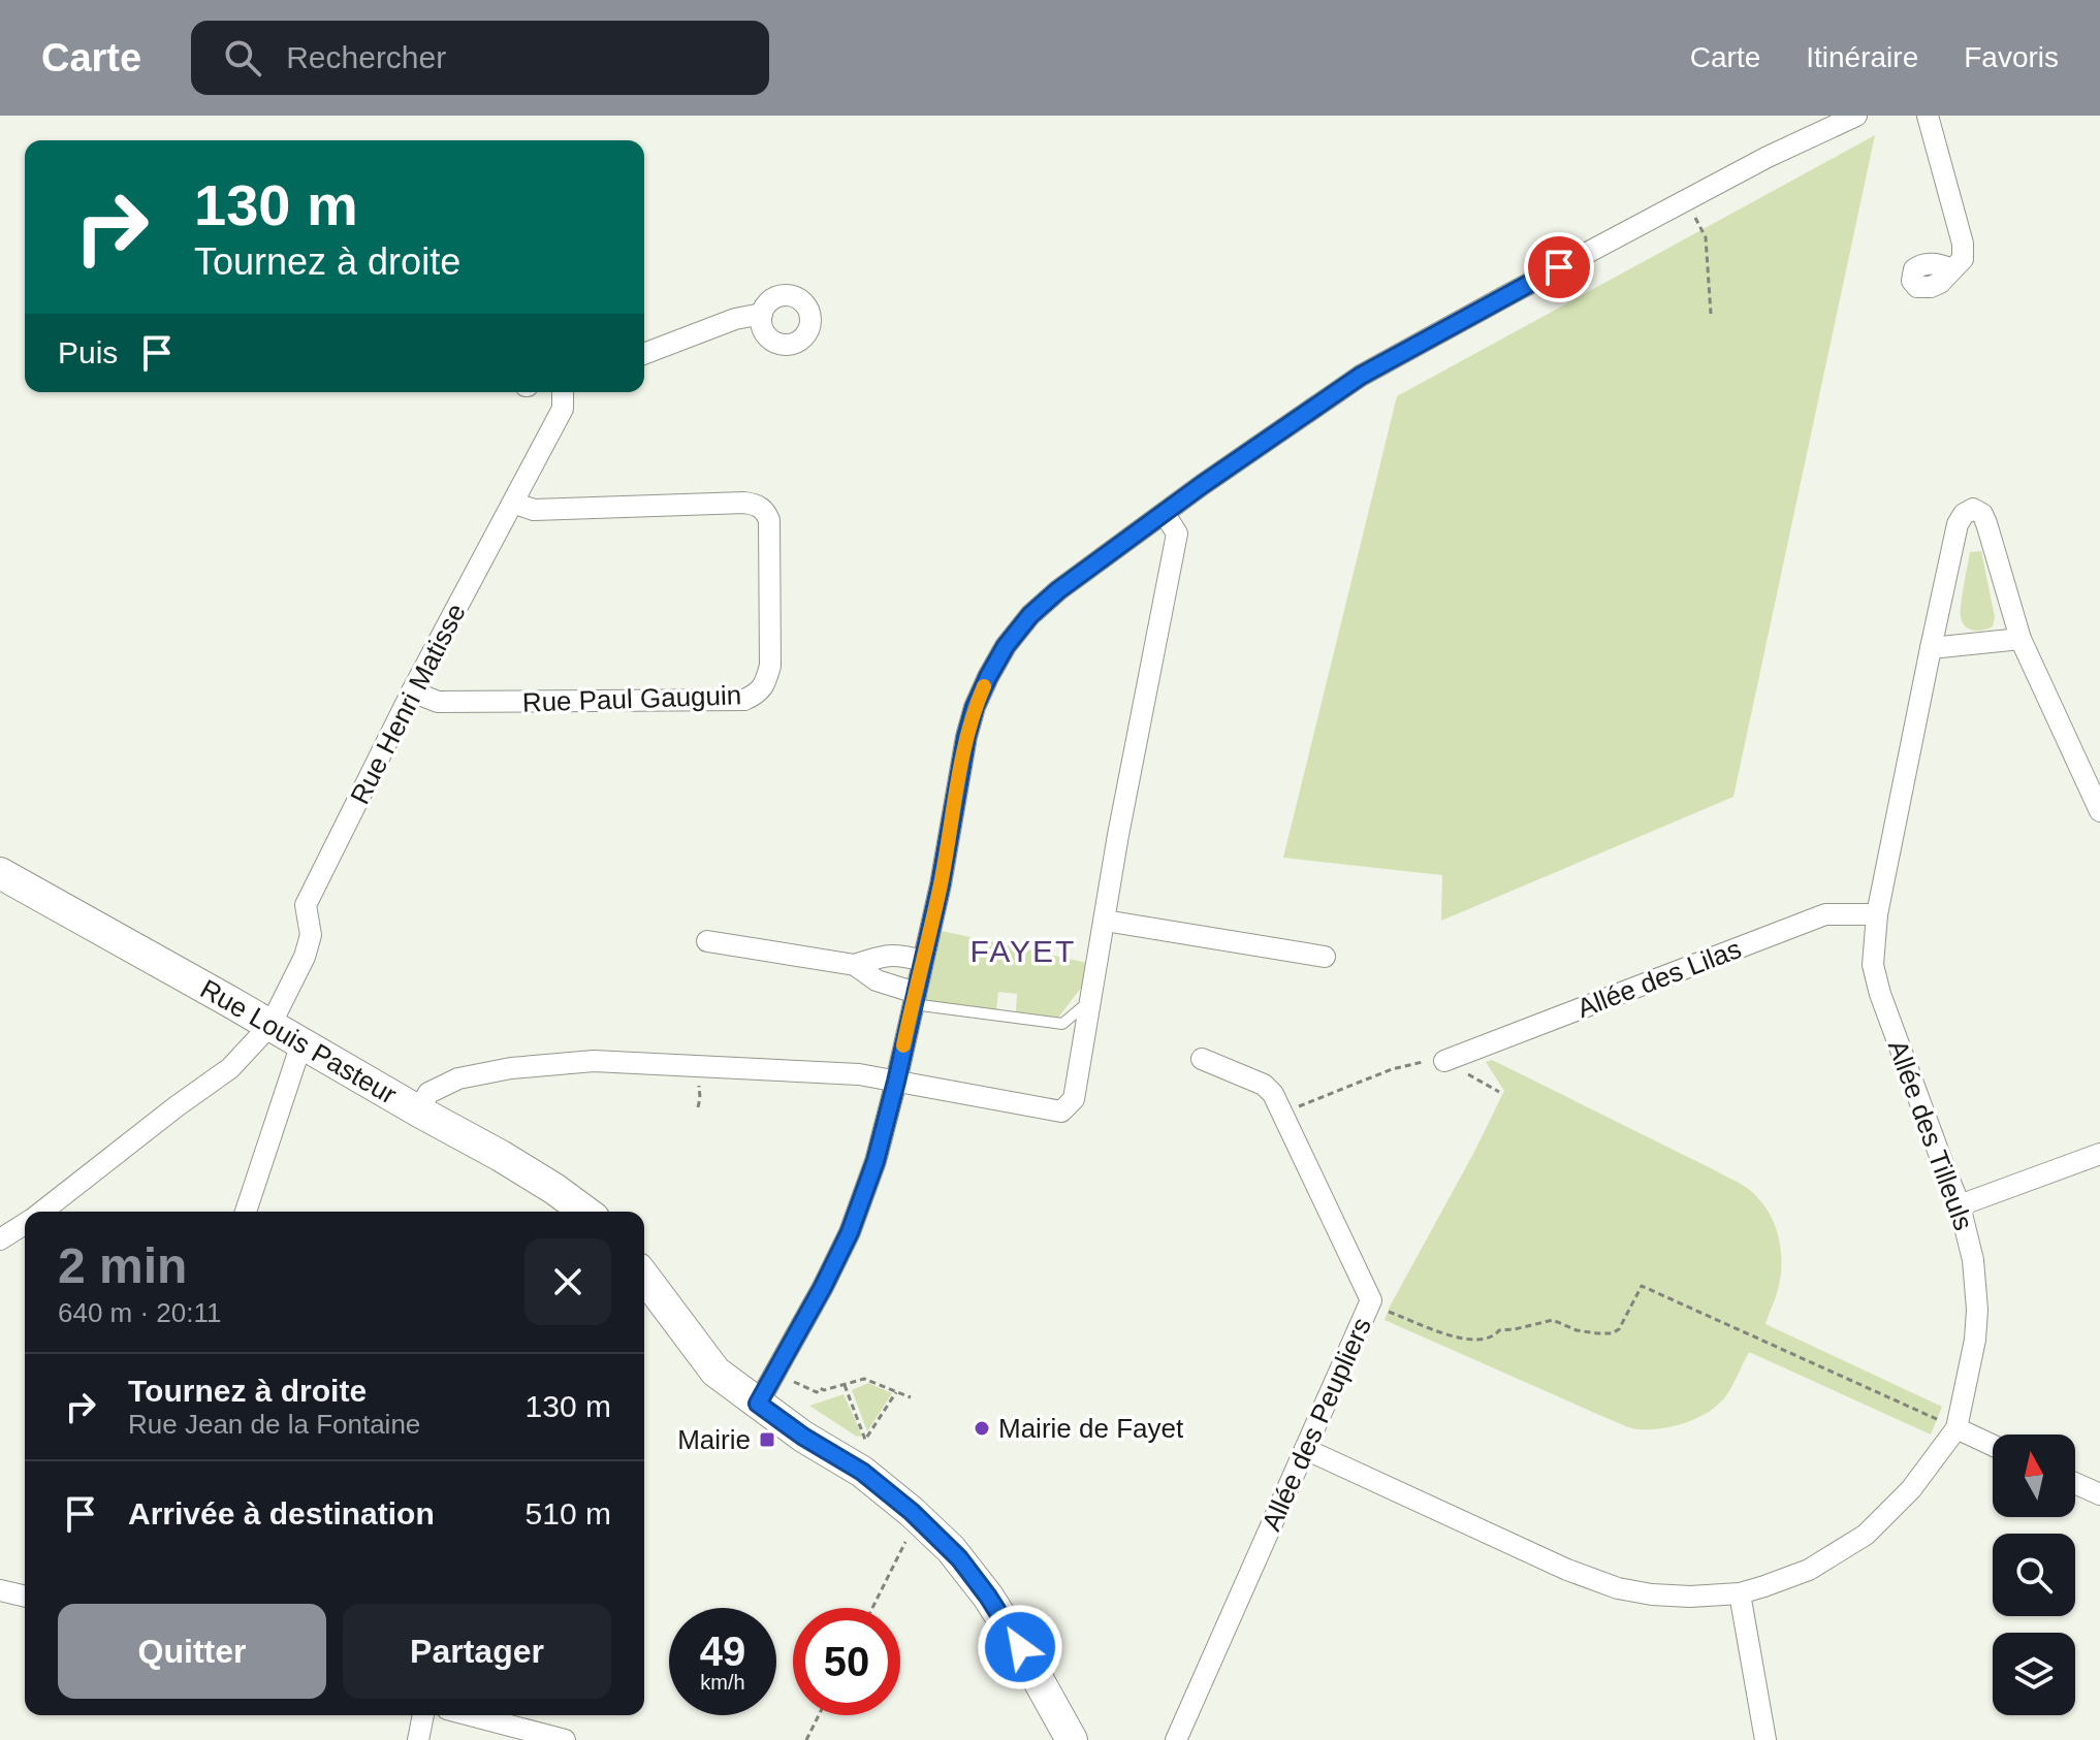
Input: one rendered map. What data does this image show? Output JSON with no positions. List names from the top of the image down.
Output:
{
  "streets": {
    "main road": ["Rue Louis Pasteur"],
    "street": [
      "Rue Paul Gauguin",
      "Rue Henri Matisse",
      "Allée des Lilas",
      "Allée des Tilleuls",
      "Allée des Peupliers"
    ]
  },
  "crossings": [
    ["Rue Paul Gauguin", "Rue Henri Matisse"],
    ["Rue Henri Matisse", "Rue Louis Pasteur"],
    ["Allée des Lilas", "Allée des Tilleuls"],
    ["Allée des Tilleuls", "Allée des Peupliers"]
  ],
  "districts": ["FAYET"],
  "places": {
    "other": ["Mairie de Fayet"],
    "transit": ["Mairie"]
  },
  "north": "top",
  "page": {
    "header": "Carte",
    "search": "Rechercher",
    "nav": ["Carte", "Itinéraire", "Favoris"],
    "turn": ["130 m", "Tournez à droite"],
    "then": "Puis",
    "heading": ["2 min", "640 m · 20:11"],
    "list": [
      {
        "name": "Tournez à droite",
        "note": "Rue Jean de la Fontaine",
        "value": "130 m"
      },
      {
        "name": "Arrivée à destination",
        "value": "510 m"
      }
    ],
    "buttons": ["Quitter", "Partager"],
    "speed": "49 km/h",
    "limit": "50"
  }
}
